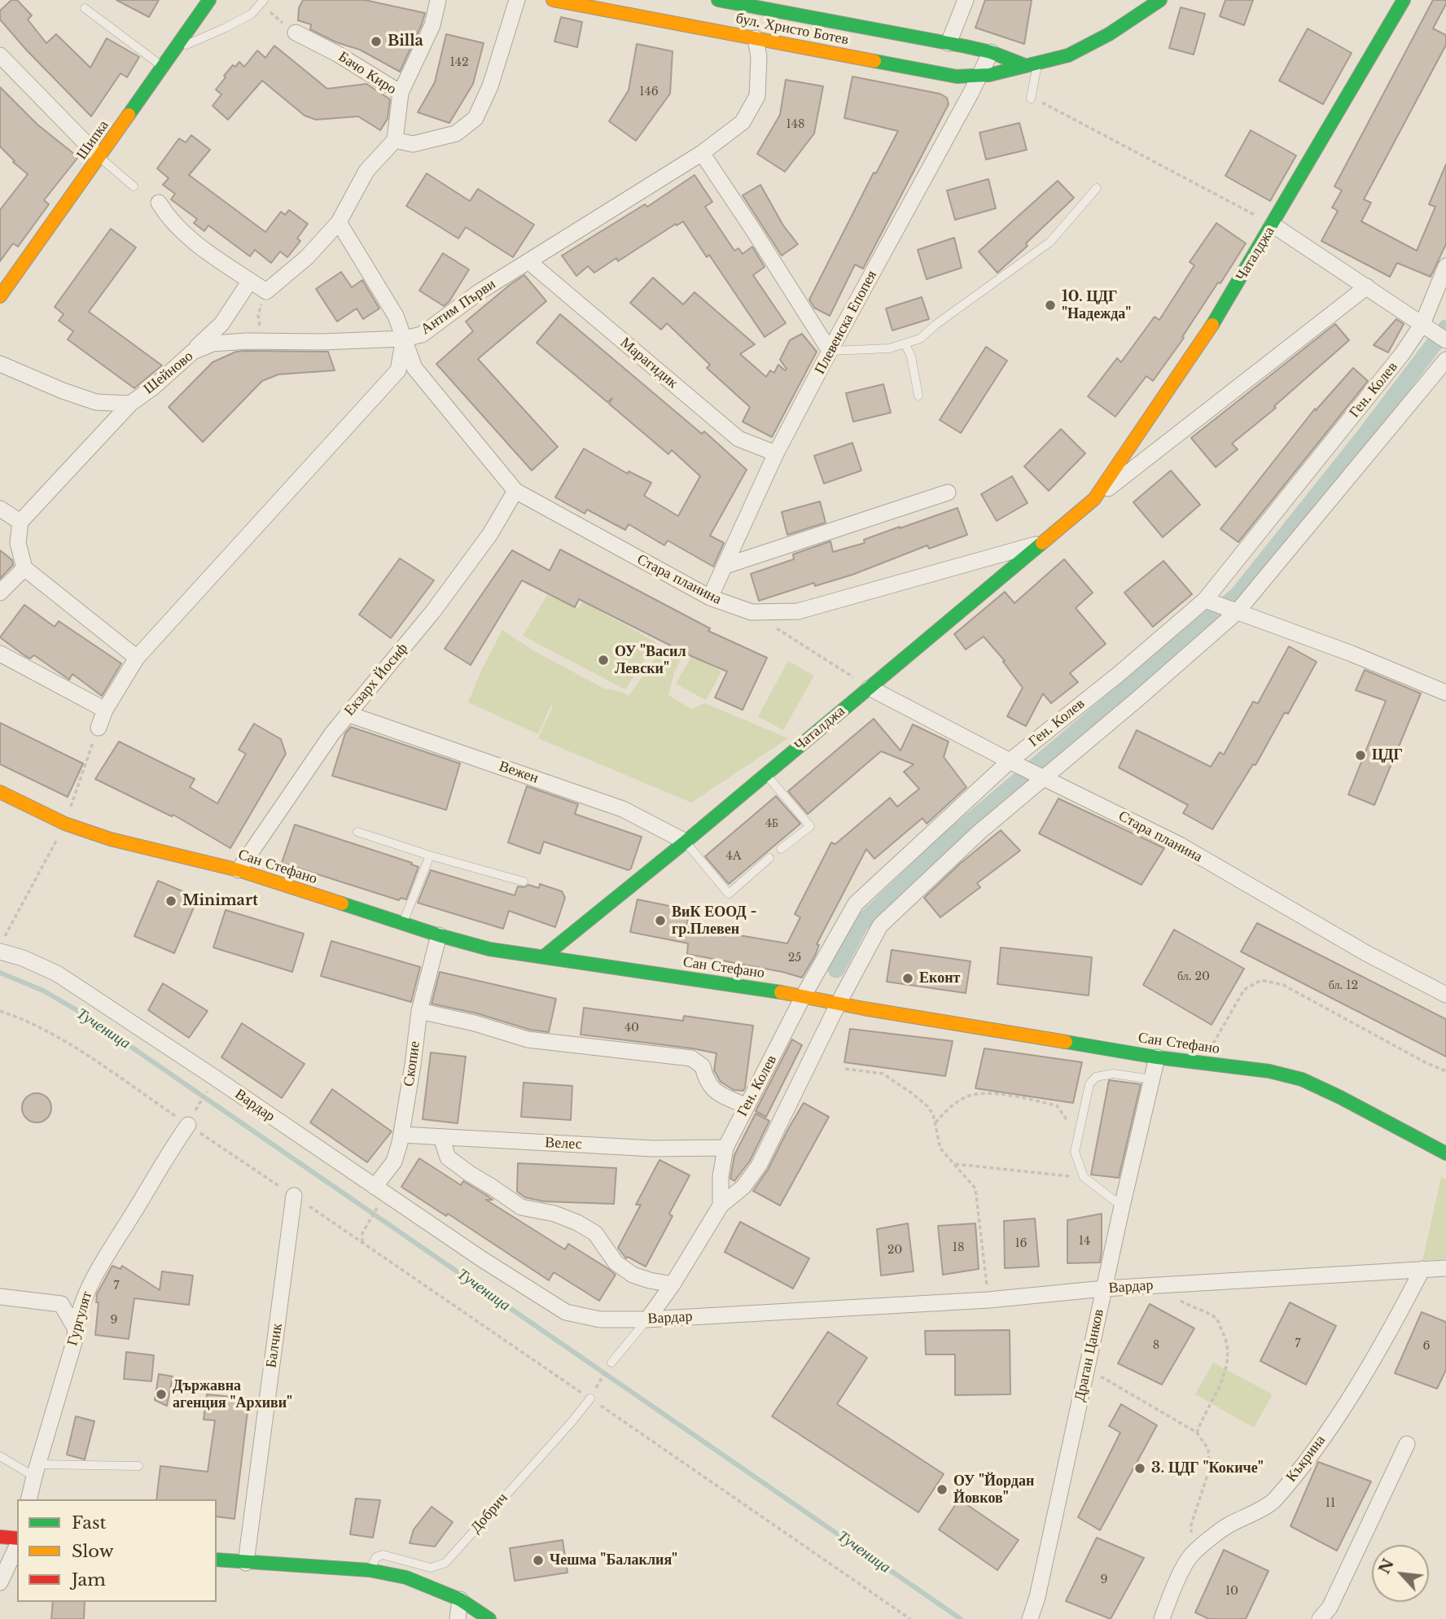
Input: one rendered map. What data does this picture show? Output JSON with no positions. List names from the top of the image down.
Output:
{
  "streets": {
    "street": [
      "бул. Христо Ботев",
      "Бачо Киро",
      "Шипка",
      "Чаталджа",
      "Антим Първи",
      "Плевенска Епопея",
      "Марагидик",
      "Шейново",
      "Ген. Колев",
      "Стара планина",
      "Екзарх Йосиф",
      "Вежен",
      "Сан Стефано",
      "Скопие",
      "Вардар",
      "Велес",
      "Гургулят",
      "Балчик",
      "Драган Цанков",
      "Къкрина"
    ],
    "lane": ["Добрич"]
  },
  "crossings": [
    ["бул. Христо Ботев", "Антим Първи"],
    ["бул. Христо Ботев", "Плевенска Епопея"],
    ["Чаталджа", "Стара планина"],
    ["Чаталджа", "Вежен"],
    ["Чаталджа", "Сан Стефано"],
    ["Антим Първи", "Марагидик"],
    ["Антим Първи", "Шейново"],
    ["Антим Първи", "Стара планина"],
    ["Плевенска Епопея", "Марагидик"],
    ["Плевенска Епопея", "Стара планина"],
    ["Шейново", "Стара планина"],
    ["Ген. Колев", "Стара планина"],
    ["Ген. Колев", "Сан Стефано"],
    ["Ген. Колев", "Велес"],
    ["Стара планина", "Екзарх Йосиф"],
    ["Екзарх Йосиф", "Вежен"],
    ["Екзарх Йосиф", "Сан Стефано"],
    ["Сан Стефано", "Скопие"],
    ["Сан Стефано", "Драган Цанков"],
    ["Скопие", "Вардар"],
    ["Скопие", "Велес"],
    ["Вардар", "Драган Цанков"],
    ["Вардар", "Къкрина"]
  ],
  "water": ["Тученица"],
  "places": [
    "Billa",
    "10. ЦДГ \"Надежда\"",
    "ОУ \"Васил Левски\"",
    "ЦДГ",
    "Minimart",
    "ВиК ЕООД - гр.Плевен",
    "Еконт",
    "Държавна агенция \"Архиви\"",
    "3. ЦДГ \"Кокиче\"",
    "ОУ \"Йордан Йовков\"",
    "Чешма \"Балаклия\""
  ],
  "house_numbers": [
    "142",
    "146",
    "148",
    "4Б",
    "4A",
    "25",
    "бл. 20",
    "бл. 12",
    "40",
    "14",
    "16",
    "18",
    "20",
    "7",
    "9",
    "7",
    "8",
    "6",
    "11",
    "9",
    "10"
  ],
  "legend": ["Fast", "Slow", "Jam"],
  "north": "top left"
}
